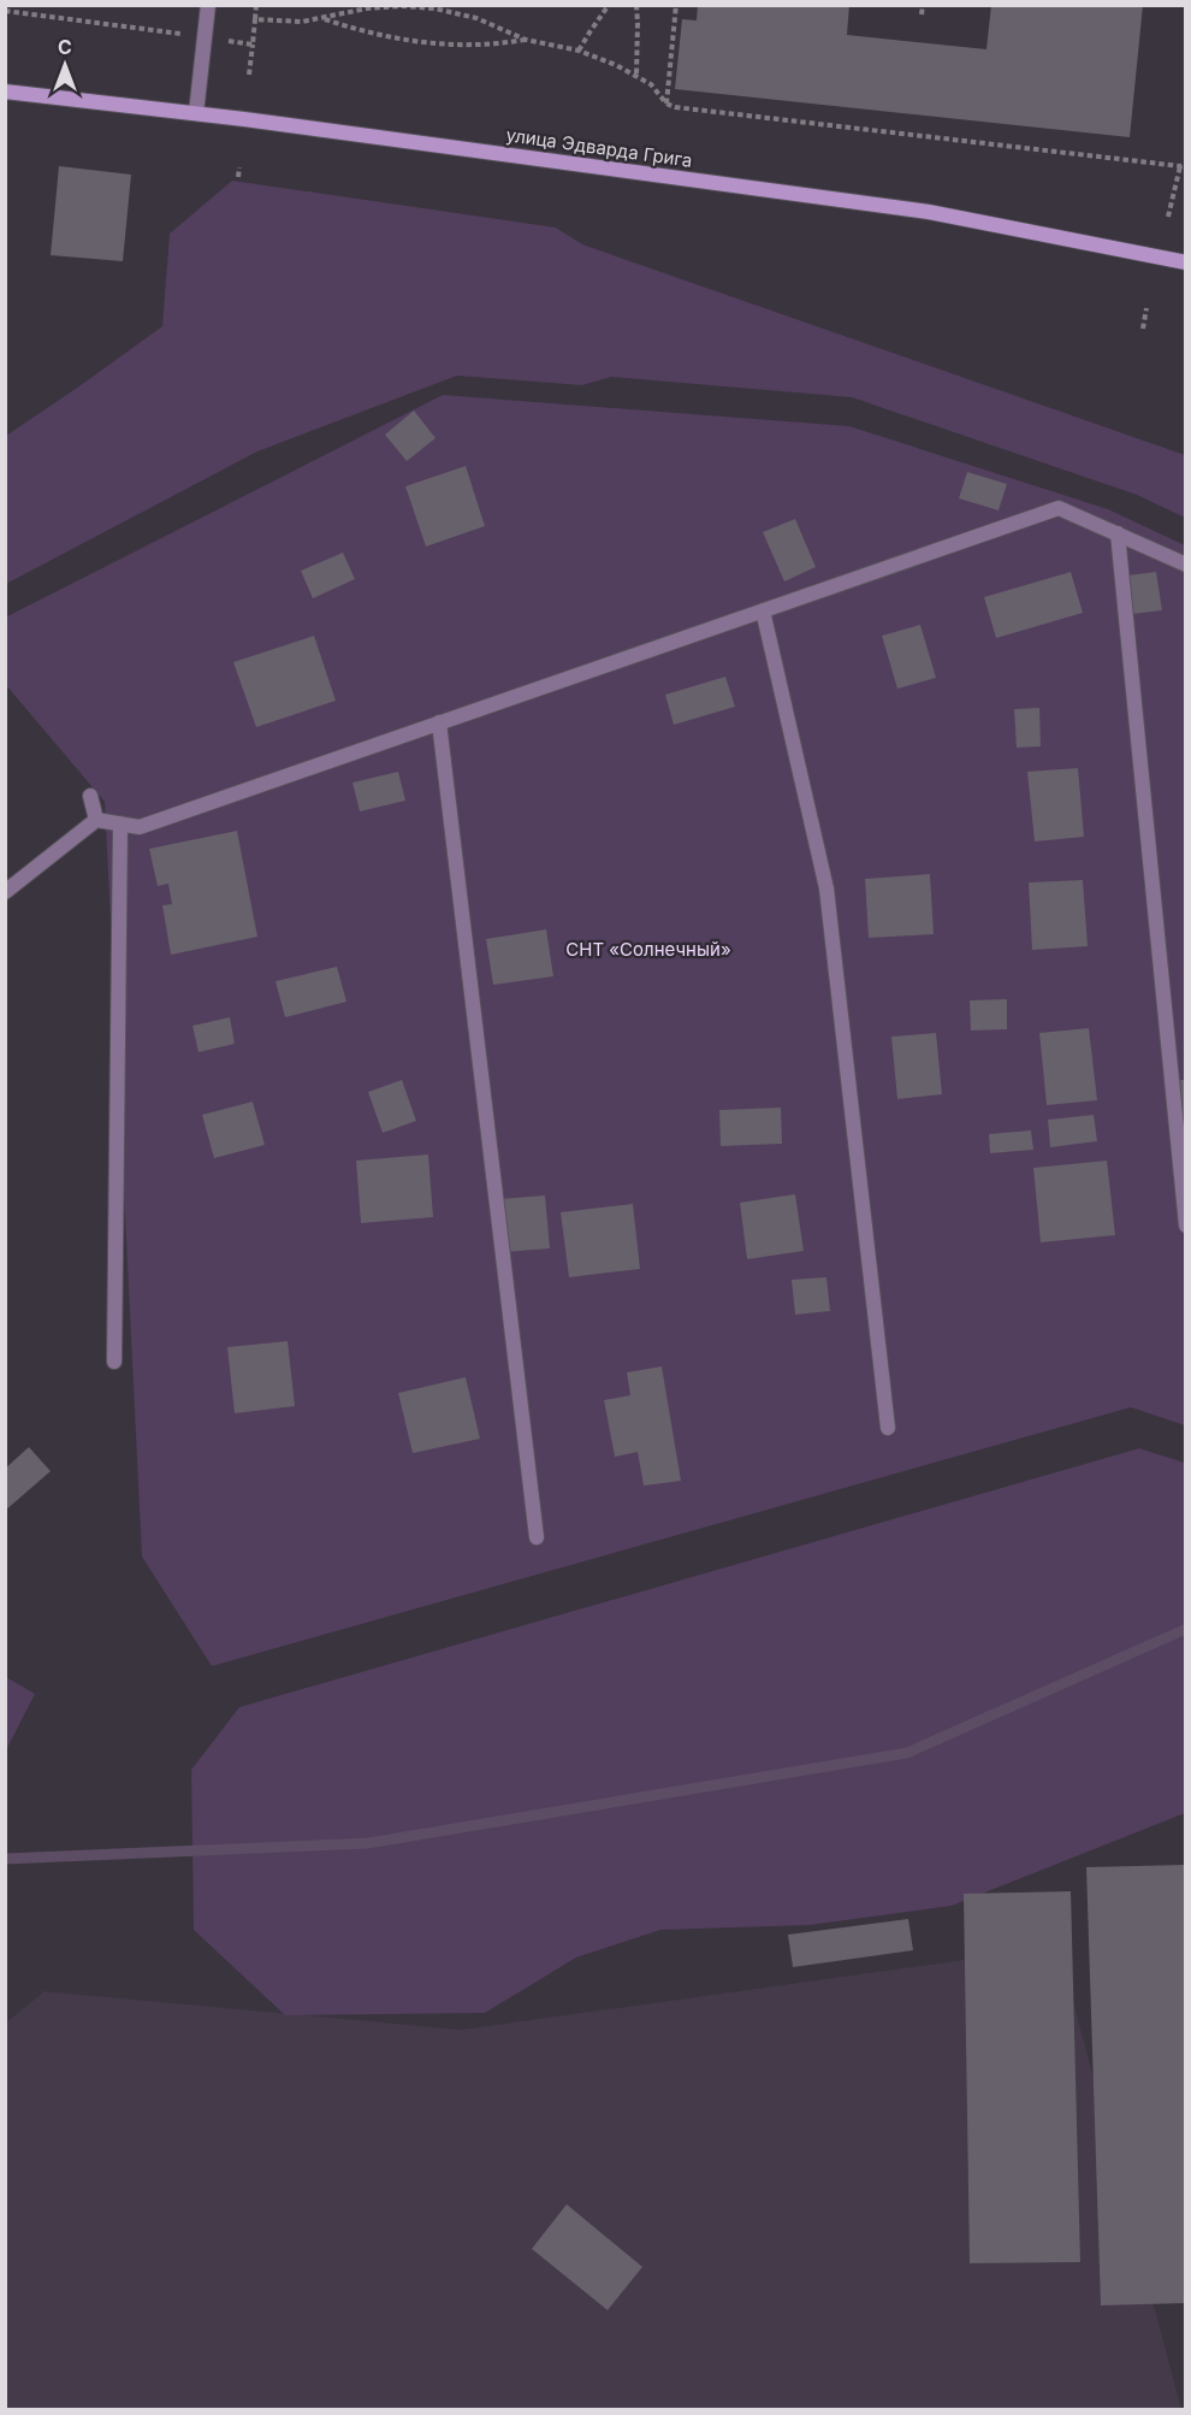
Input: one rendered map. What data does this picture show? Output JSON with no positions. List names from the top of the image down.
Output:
{
  "streets": {
    "street": ["улица Эдварда Грига"]
  },
  "parks": ["СНТ «Солнечный»"],
  "north": "top"
}
